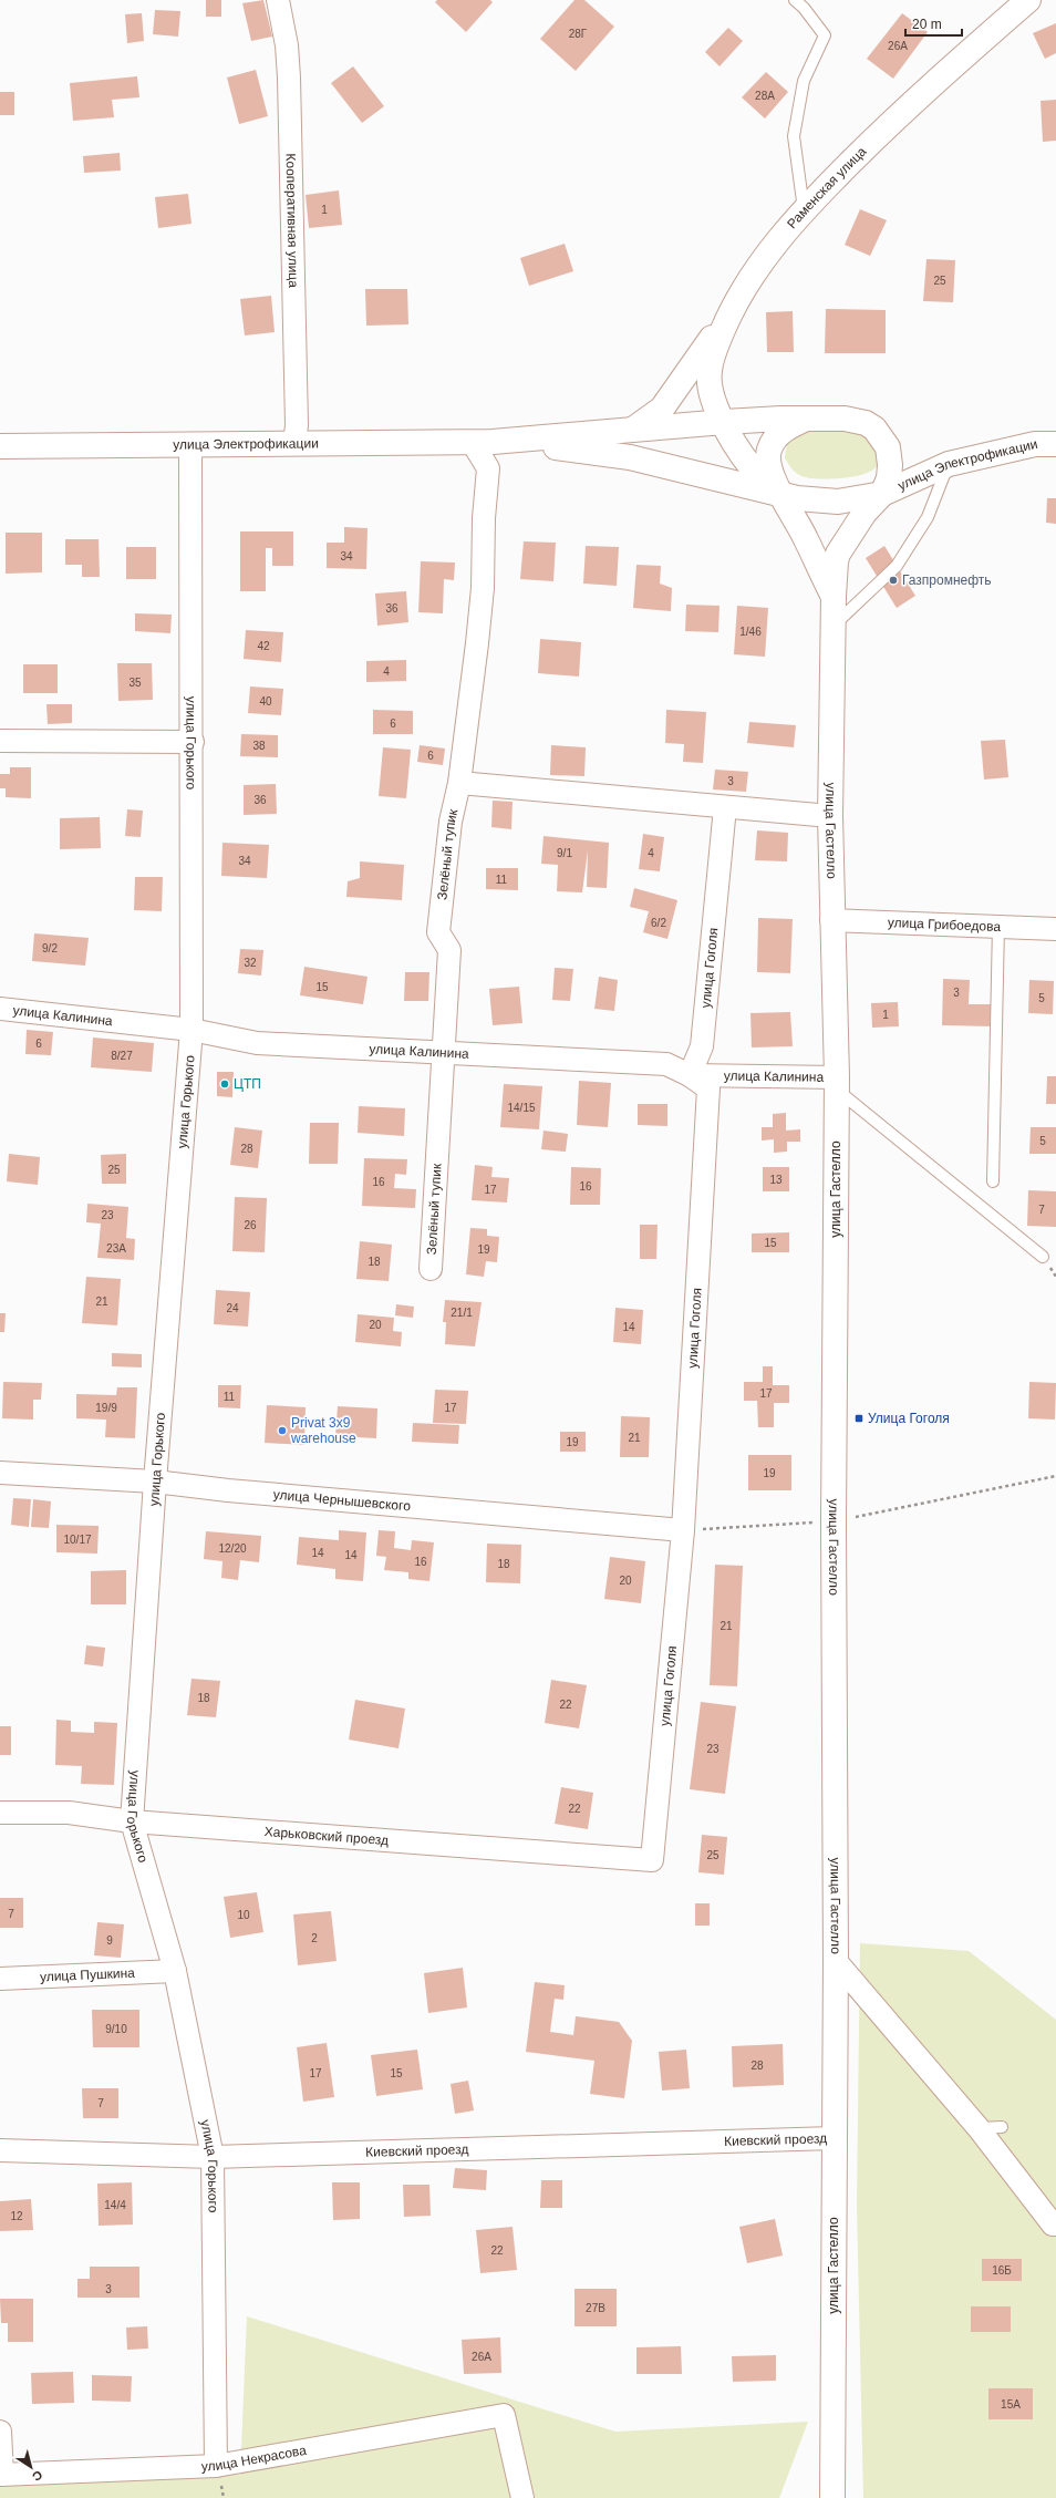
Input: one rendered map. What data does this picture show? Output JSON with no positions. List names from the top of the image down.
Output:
{
  "streets": {
    "main road": ["Раменская улица", "улица Электрофикации", "улица Гастелло"],
    "street": [
      "Кооперативная улица",
      "улица Горького",
      "Зелёный тупик",
      "улица Грибоедова",
      "улица Гоголя",
      "улица Калинина",
      "улица Чернышевского",
      "Харьковский проезд",
      "улица Пушкина",
      "Киевский проезд",
      "улица Некрасова"
    ]
  },
  "crossings": [
    ["Раменская улица", "улица Электрофикации"],
    ["Раменская улица", "улица Гастелло"],
    ["Кооперативная улица", "улица Электрофикации"],
    ["улица Электрофикации", "улица Горького"],
    ["улица Электрофикации", "улица Гастелло"],
    ["улица Электрофикации", "Зелёный тупик"],
    ["улица Горького", "улица Калинина"],
    ["улица Горького", "улица Чернышевского"],
    ["улица Горького", "Харьковский проезд"],
    ["улица Горького", "улица Пушкина"],
    ["улица Горького", "Киевский проезд"],
    ["улица Горького", "улица Некрасова"],
    ["улица Гастелло", "улица Грибоедова"],
    ["улица Гастелло", "улица Калинина"],
    ["улица Гастелло", "Киевский проезд"],
    ["Зелёный тупик", "улица Калинина"],
    ["улица Гоголя", "улица Калинина"],
    ["улица Гоголя", "улица Чернышевского"],
    ["улица Гоголя", "Харьковский проезд"]
  ],
  "places": {
    "other": ["Газпромнефть", "ЦТП", "Privat 3x9 warehouse"],
    "transit": ["Улица Гоголя"]
  },
  "house_numbers": [
    "28Г",
    "26А",
    "28А",
    "1",
    "25",
    "34",
    "36",
    "1/46",
    "42",
    "4",
    "35",
    "40",
    "6",
    "38",
    "6",
    "3",
    "36",
    "9/1",
    "4",
    "34",
    "11",
    "6/2",
    "9/2",
    "32",
    "15",
    "3",
    "5",
    "1",
    "6",
    "8/27",
    "14/15",
    "5",
    "28",
    "25",
    "13",
    "16",
    "16",
    "17",
    "7",
    "23",
    "26",
    "15",
    "23А",
    "19",
    "18",
    "21",
    "24",
    "21/1",
    "20",
    "14",
    "17",
    "11",
    "19/9",
    "17",
    "21",
    "19",
    "19",
    "10/17",
    "12/20",
    "14",
    "14",
    "16",
    "18",
    "20",
    "21",
    "18",
    "22",
    "23",
    "22",
    "25",
    "7",
    "10",
    "2",
    "9",
    "9/10",
    "28",
    "17",
    "15",
    "7",
    "14/4",
    "12",
    "22",
    "16Б",
    "3",
    "27В",
    "26А",
    "15А"
  ],
  "scale_bar": "20 m",
  "north": "bottom right"
}
